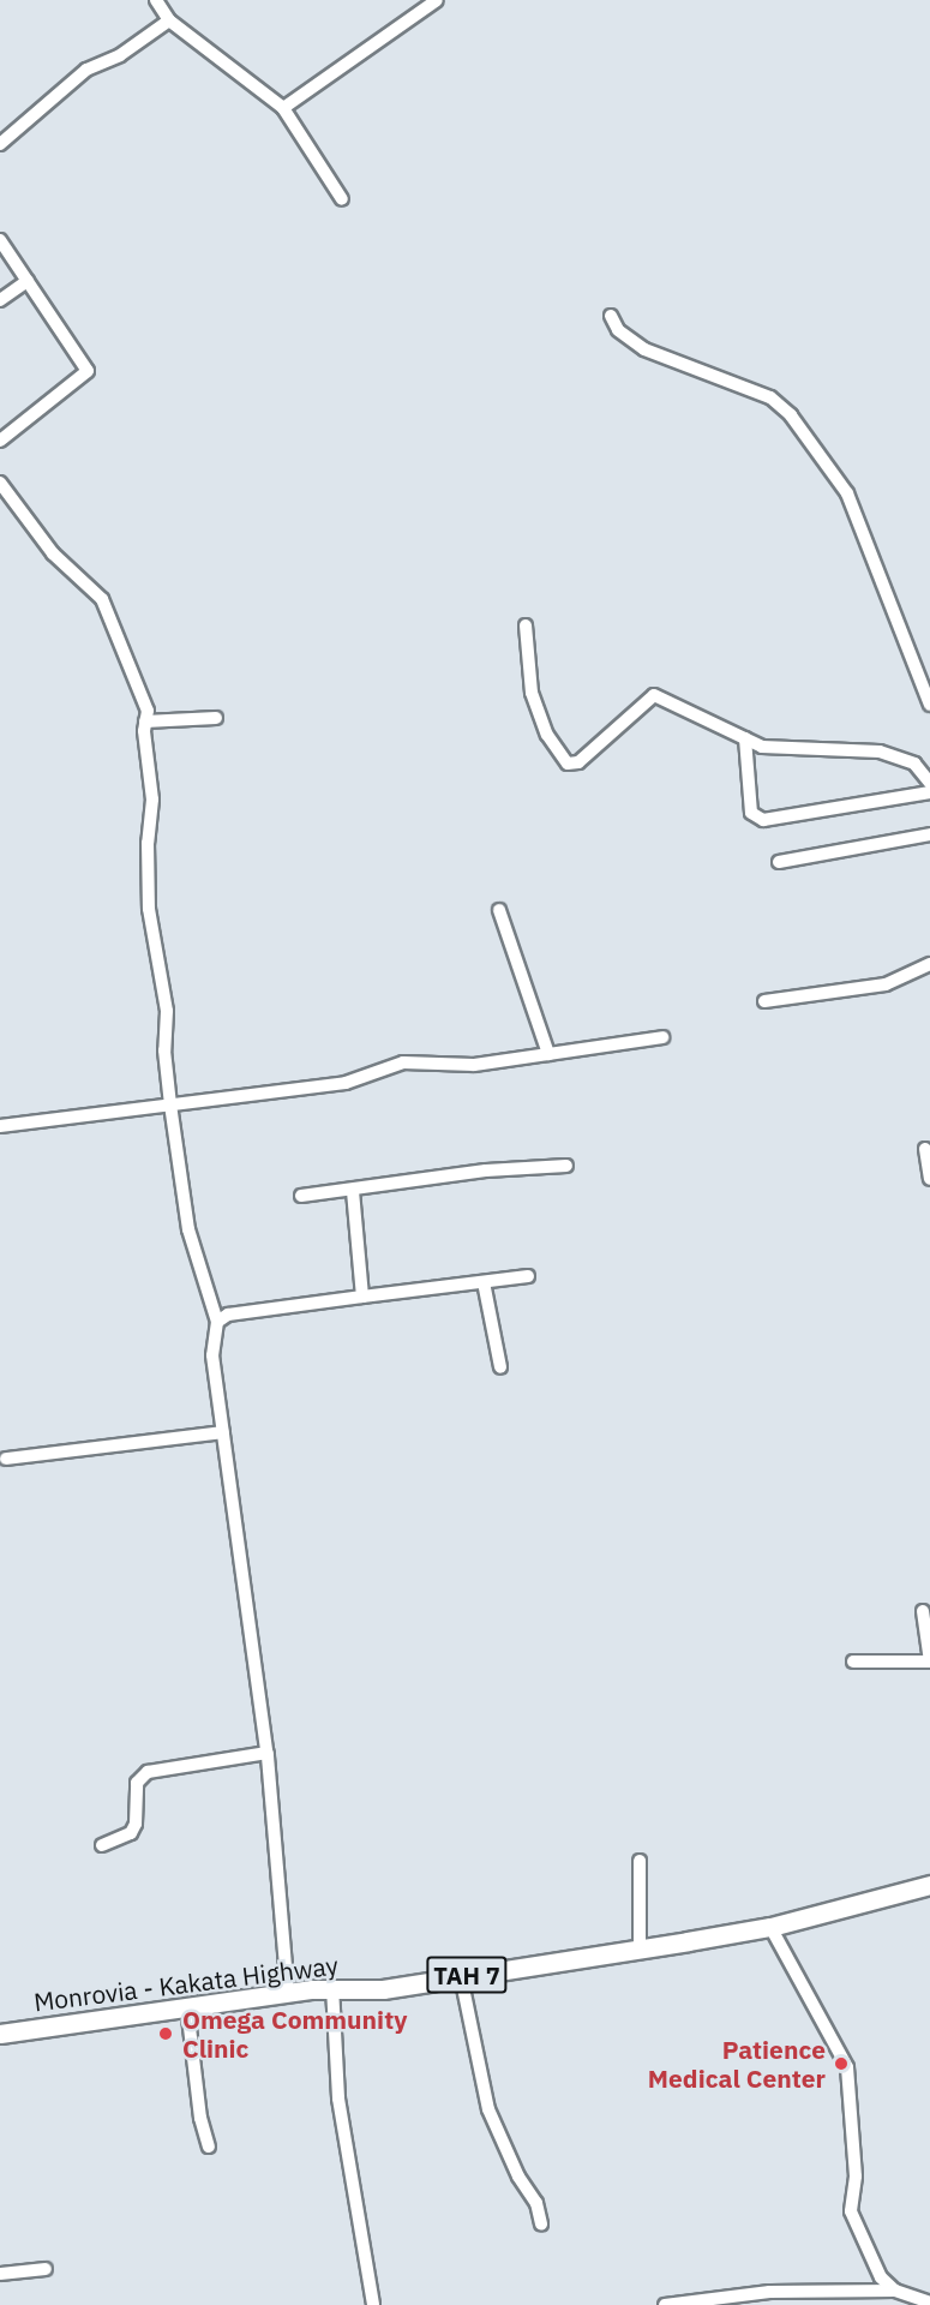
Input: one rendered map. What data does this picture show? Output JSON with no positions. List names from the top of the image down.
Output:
{
  "streets": {
    "highway": ["TAH 7", "Monrovia - Kakata Highway"]
  },
  "places": ["Omega Community Clinic", "Patience Medical Center"]
}
